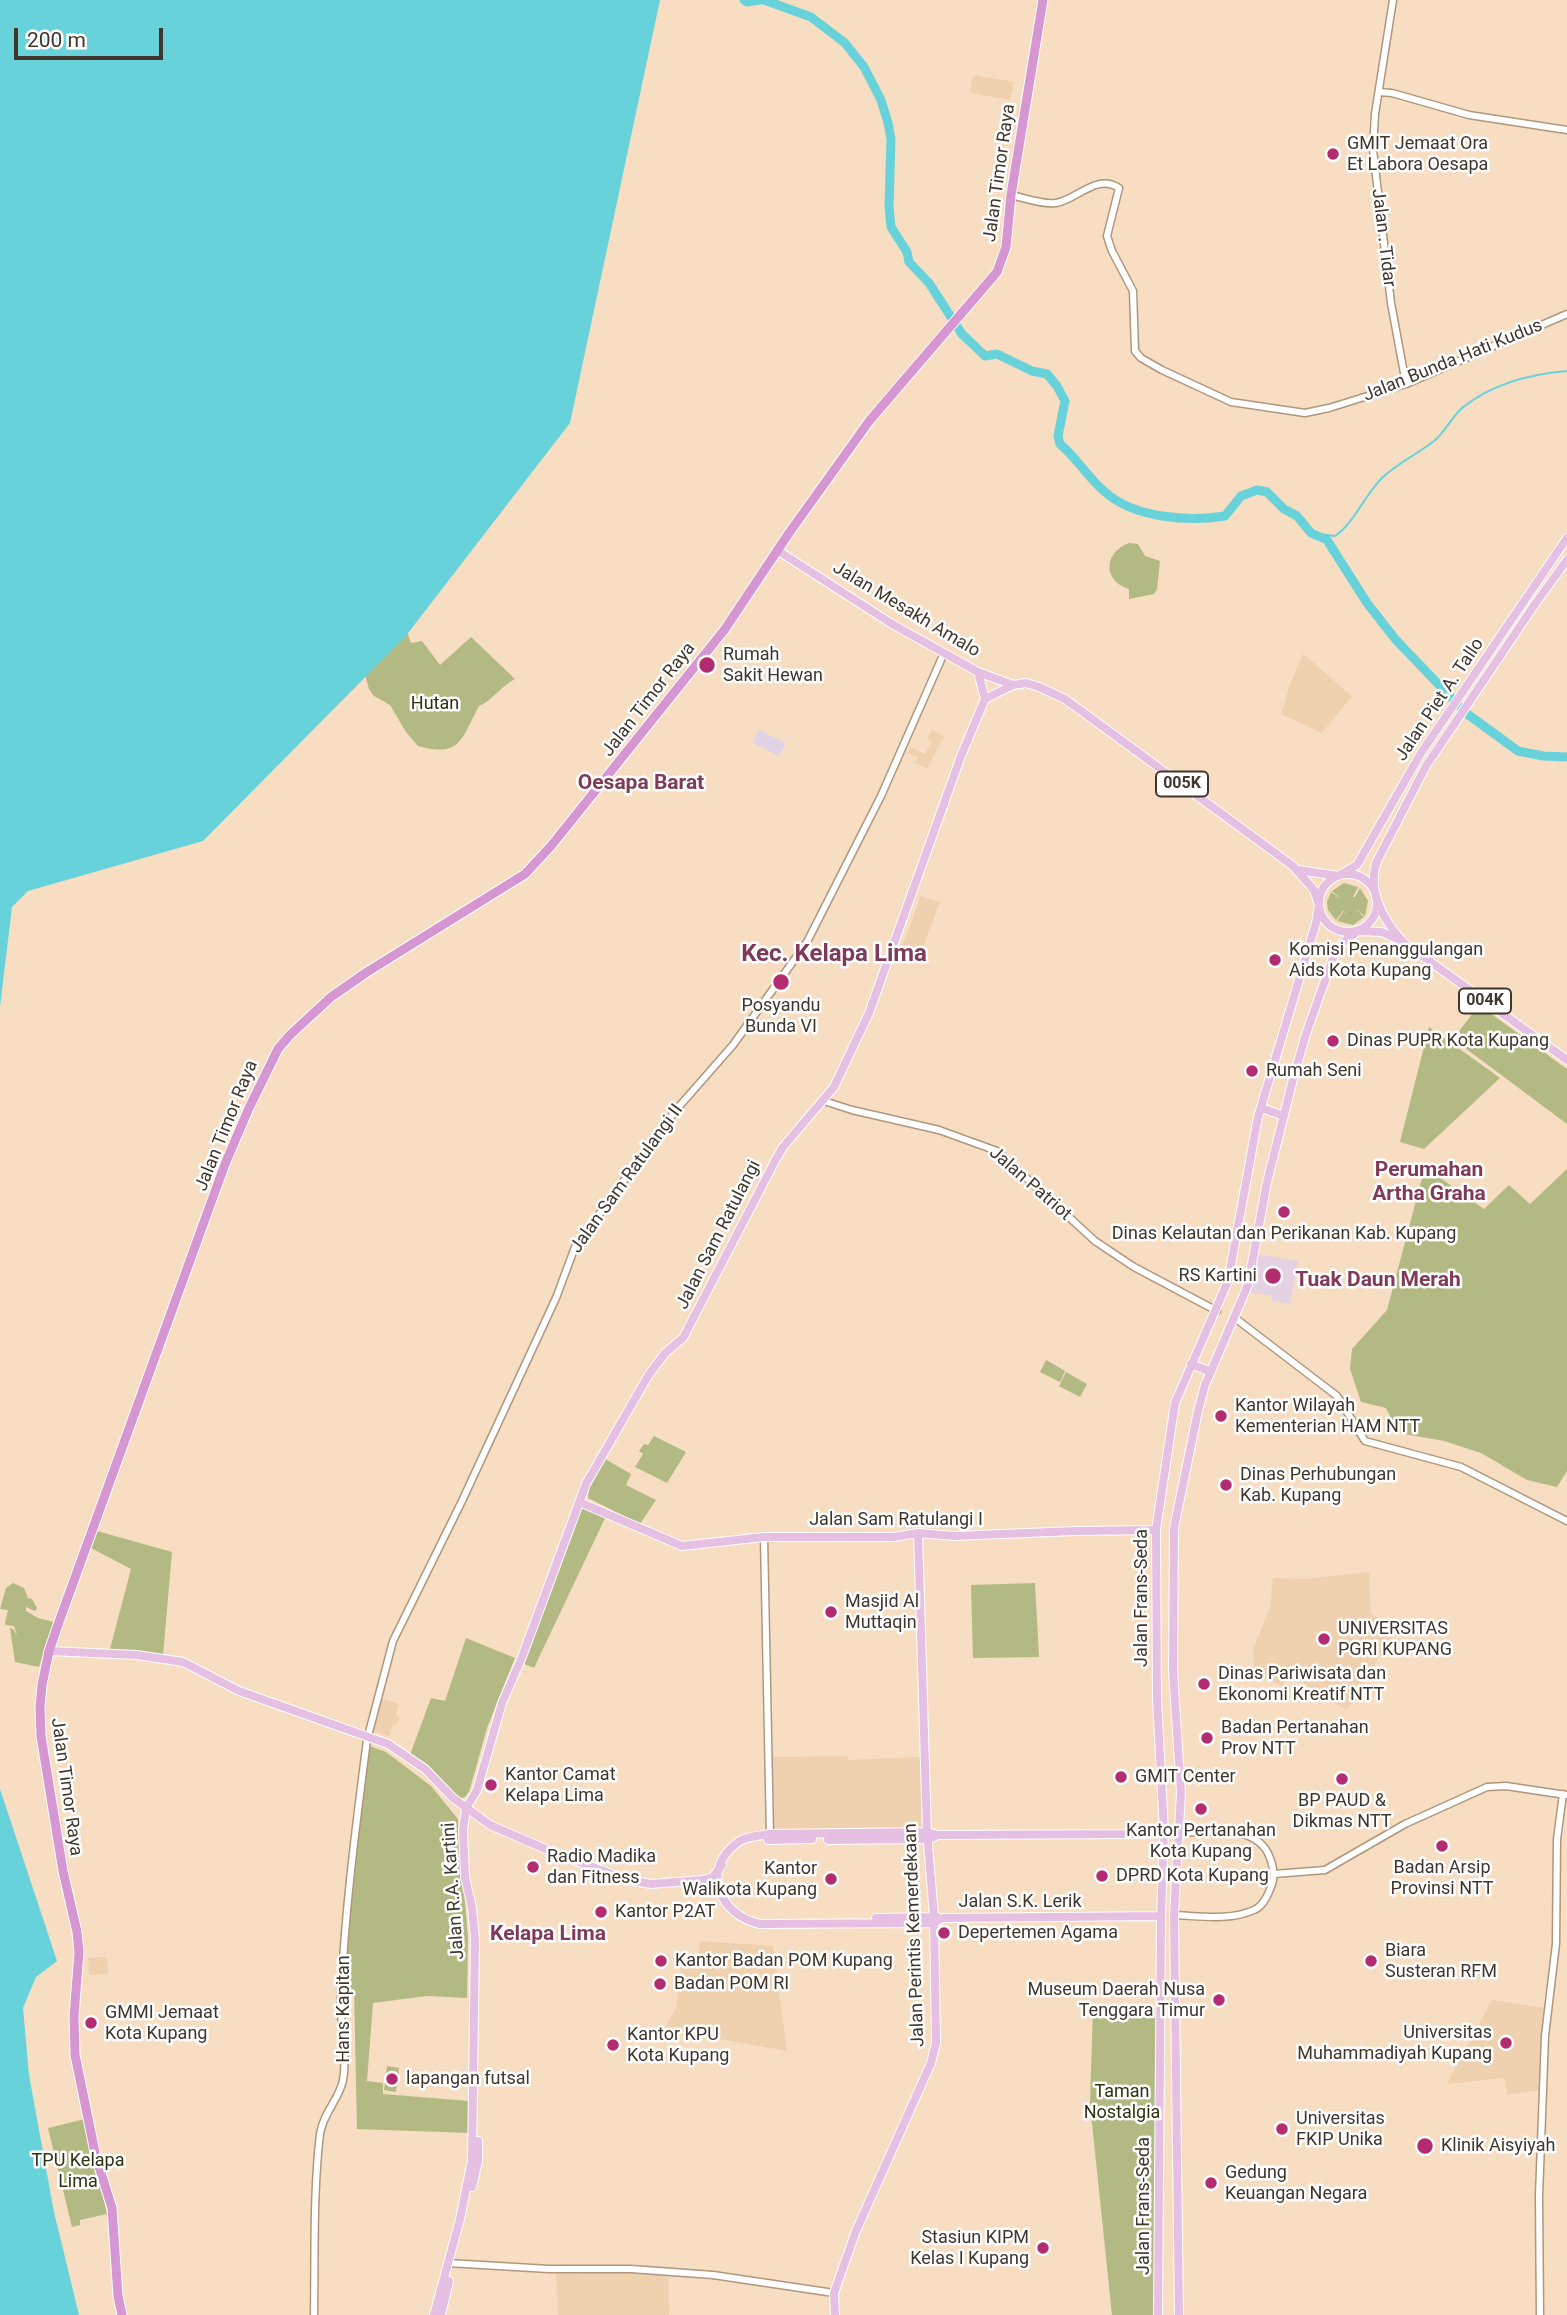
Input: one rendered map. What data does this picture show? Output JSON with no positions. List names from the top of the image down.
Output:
{
  "streets": {
    "highway": ["Jalan Timor Raya"],
    "main road": [
      "Jalan Mesakh Amalo",
      "Jalan Piet A. Tallo",
      "005K",
      "004K",
      "Jalan Sam Ratulangi",
      "Jalan Sam Ratulangi I",
      "Jalan Frans-Seda",
      "Jalan R.A. Kartini",
      "Jalan S.K. Lerik",
      "Jalan Perintis Kemerdekaan"
    ],
    "street": [
      "Jalan . Tidar",
      "Jalan Bunda Hati Kudus",
      "Jalan Sam Ratulangi II",
      "Jalan Patriot",
      "Hans Kapitan"
    ]
  },
  "crossings": [
    ["Jalan Timor Raya", "Jalan Bunda Hati Kudus"],
    ["Jalan Timor Raya", "Jalan Mesakh Amalo"],
    ["Jalan . Tidar", "Jalan Bunda Hati Kudus"],
    ["Jalan Mesakh Amalo", "Jalan Piet A. Tallo"],
    ["Jalan Mesakh Amalo", "004K"],
    ["Jalan Mesakh Amalo", "Jalan Sam Ratulangi II"],
    ["Jalan Mesakh Amalo", "Jalan Frans-Seda"],
    ["Jalan Piet A. Tallo", "004K"],
    ["Jalan Piet A. Tallo", "Jalan Frans-Seda"],
    ["004K", "Jalan Frans-Seda"],
    ["Jalan Sam Ratulangi II", "Hans Kapitan"],
    ["Jalan Patriot", "Jalan Sam Ratulangi"],
    ["Jalan Patriot", "Jalan Frans-Seda"],
    ["Jalan Sam Ratulangi", "Jalan Sam Ratulangi I"],
    ["Jalan Sam Ratulangi", "Jalan R.A. Kartini"],
    ["Jalan Sam Ratulangi", "Jalan S.K. Lerik"],
    ["Jalan Sam Ratulangi I", "Jalan Frans-Seda"],
    ["Jalan Sam Ratulangi I", "Jalan Perintis Kemerdekaan"],
    ["Jalan Frans-Seda", "Jalan S.K. Lerik"],
    ["Jalan R.A. Kartini", "Jalan S.K. Lerik"],
    ["Jalan S.K. Lerik", "Jalan Perintis Kemerdekaan"]
  ],
  "districts": [
    "Oesapa Barat",
    "Kec. Kelapa Lima",
    "Perumahan Artha Graha",
    "Tuak Daun Merah",
    "Kelapa Lima"
  ],
  "parks": ["Hutan", "Taman Nostalgia", "TPU Kelapa Lima"],
  "places": [
    "GMIT Jemaat Ora Et Labora Oesapa",
    "Rumah Sakit Hewan",
    "Komisi Penanggulangan Aids Kota Kupang",
    "Posyandu Bunda VI",
    "Dinas PUPR Kota Kupang",
    "Rumah Seni",
    "Dinas Kelautan dan Perikanan Kab. Kupang",
    "RS Kartini",
    "Kantor Wilayah Kementerian HAM NTT",
    "Dinas Perhubungan Kab. Kupang",
    "Masjid Al Muttaqin",
    "UNIVERSITAS PGRI KUPANG",
    "Dinas Pariwisata dan Ekonomi Kreatif NTT",
    "Badan Pertanahan Prov NTT",
    "GMIT Center",
    "BP PAUD & Dikmas NTT",
    "Kantor Camat Kelapa Lima",
    "Kantor Pertanahan Kota Kupang",
    "Badan Arsip Provinsi NTT",
    "Radio Madika dan Fitness",
    "DPRD Kota Kupang",
    "Kantor Walikota Kupang",
    "Kantor P2AT",
    "Depertemen Agama",
    "Kantor Badan POM Kupang",
    "Biara Susteran RFM",
    "Badan POM RI",
    "Museum Daerah Nusa Tenggara Timur",
    "GMMI Jemaat Kota Kupang",
    "Universitas Muhammadiyah Kupang",
    "Kantor KPU Kota Kupang",
    "lapangan futsal",
    "Universitas FKIP Unika",
    "Klinik Aisyiyah",
    "Gedung Keuangan Negara",
    "Stasiun KIPM Kelas I Kupang"
  ],
  "scale_bar": "200 m"
}
